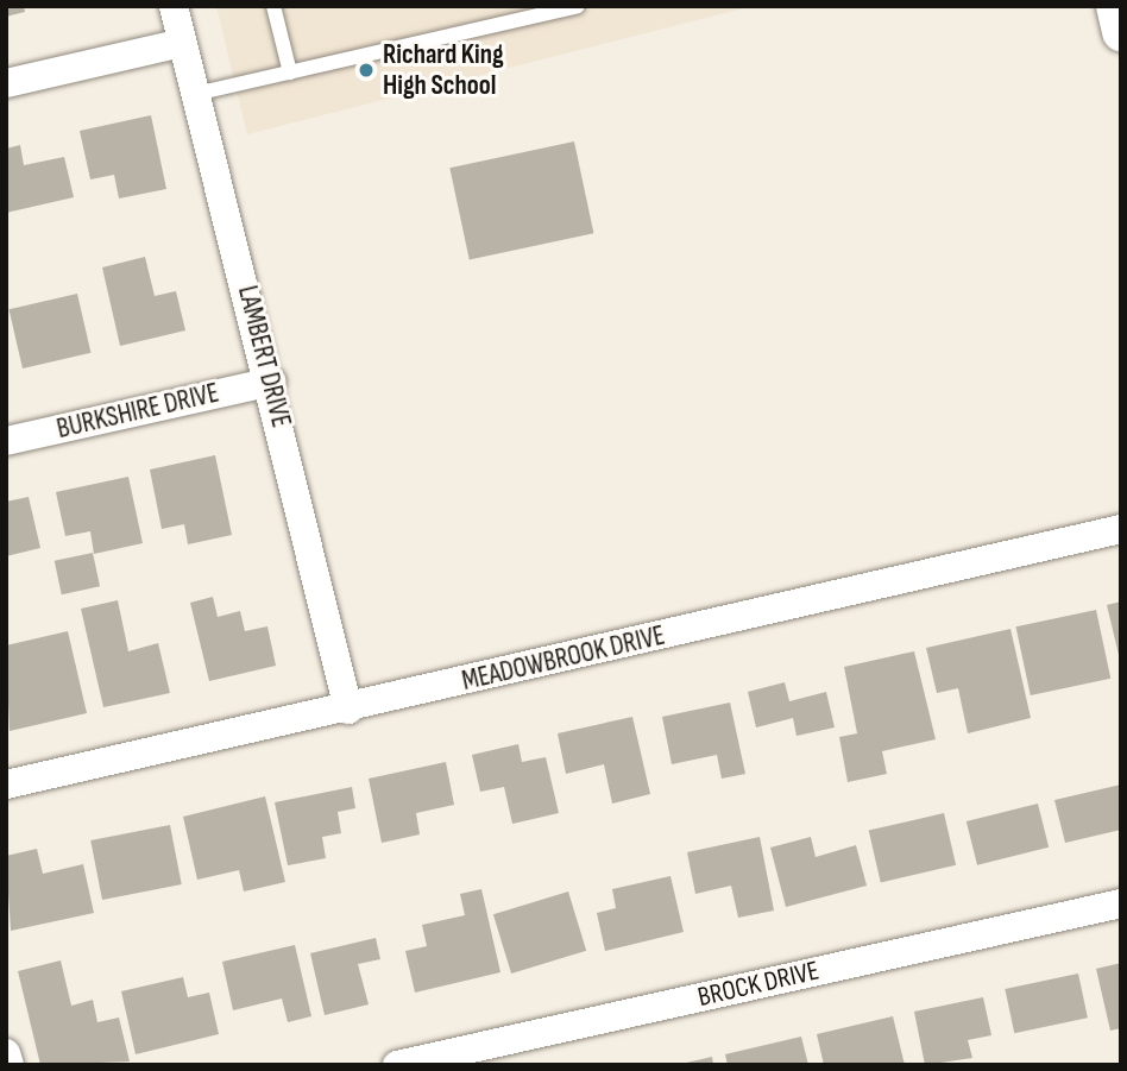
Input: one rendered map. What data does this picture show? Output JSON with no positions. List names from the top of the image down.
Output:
{
  "streets": {
    "street": [
      "LAMBERT DRIVE",
      "BURKSHIRE DRIVE",
      "MEADOWBROOK DRIVE",
      "BROCK DRIVE"
    ]
  },
  "crossings": [
    ["LAMBERT DRIVE", "BURKSHIRE DRIVE"],
    ["LAMBERT DRIVE", "MEADOWBROOK DRIVE"]
  ],
  "places": ["Richard King High School"]
}
